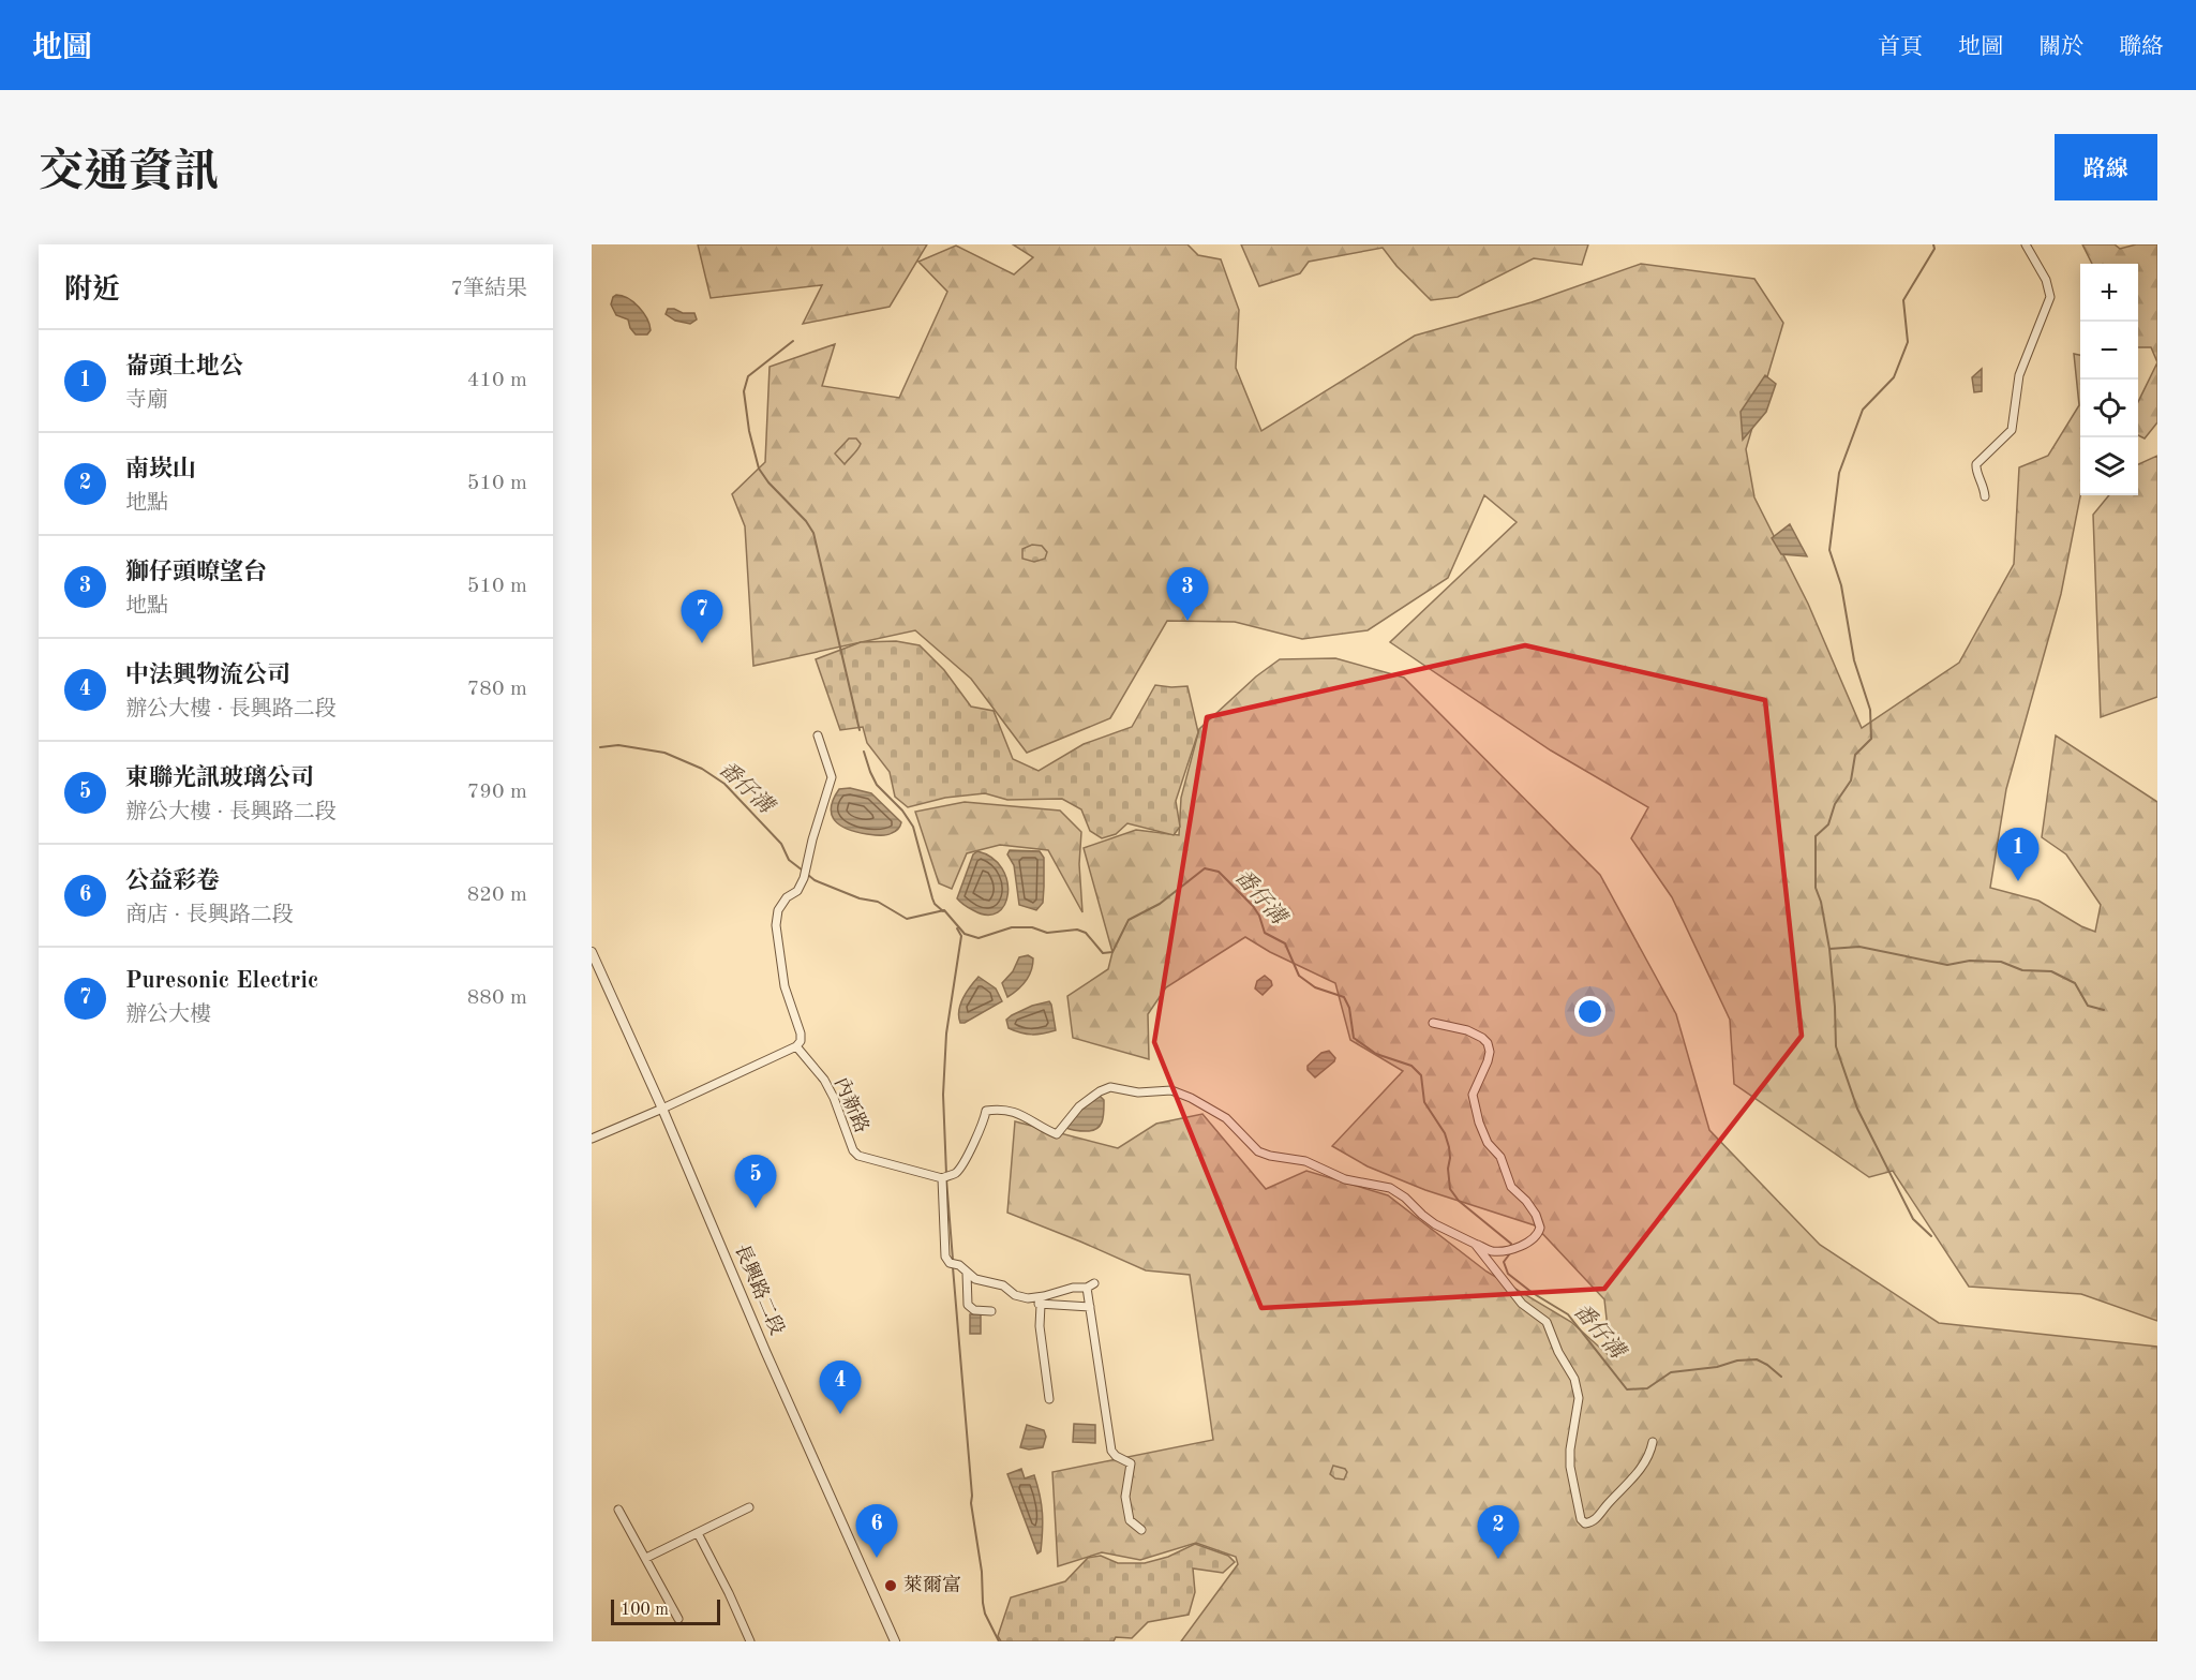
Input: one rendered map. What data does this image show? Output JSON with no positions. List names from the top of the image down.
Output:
{
  "streets": {
    "street": ["內新路", "長興路二段"]
  },
  "water": ["番仔溝"],
  "places": ["萊爾富"],
  "scale_bar": "100 m",
  "page": {
    "header": "地圖",
    "nav": [
      "首頁",
      "地圖",
      "關於",
      "聯絡"
    ],
    "title": "交通資訊",
    "buttons": "路線",
    "heading": ["附近", "7筆結果"],
    "map_buttons": ["+", "−"],
    "list": [
      {
        "mark": "1",
        "name": "崙頭土地公",
        "note": "寺廟",
        "value": "410 m"
      },
      {
        "mark": "2",
        "name": "南崁山",
        "note": "地點",
        "value": "510 m"
      },
      {
        "mark": "3",
        "name": "獅仔頭暸望台",
        "note": "地點",
        "value": "510 m"
      },
      {
        "mark": "4",
        "name": "中法興物流公司",
        "note": "辦公大樓 · 長興路二段",
        "value": "780 m"
      },
      {
        "mark": "5",
        "name": "東聯光訊玻璃公司",
        "note": "辦公大樓 · 長興路二段",
        "value": "790 m"
      },
      {
        "mark": "6",
        "name": "公益彩卷",
        "note": "商店 · 長興路二段",
        "value": "820 m"
      },
      {
        "mark": "7",
        "name": "Puresonic Electric",
        "note": "辦公大樓",
        "value": "880 m"
      }
    ],
    "pins": [
      "3",
      "7",
      "1",
      "5",
      "4",
      "6",
      "2"
    ],
    "scale": "100 m"
  }
}
